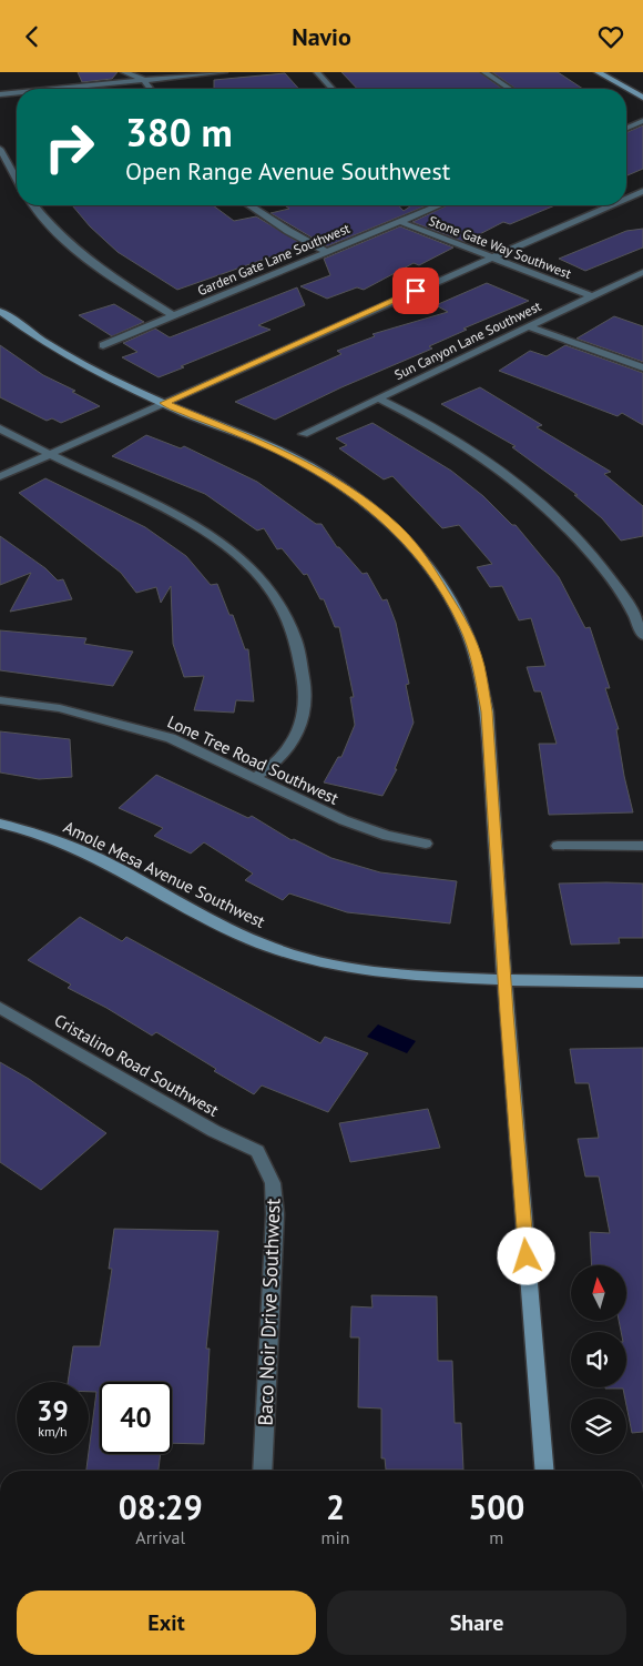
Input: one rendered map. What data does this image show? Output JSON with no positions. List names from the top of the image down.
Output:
{
  "streets": {
    "street": [
      "Stone Gate Way Southwest",
      "Garden Gate Lane Southwest",
      "Sun Canyon Lane Southwest",
      "Lone Tree Road Southwest",
      "Amole Mesa Avenue Southwest",
      "Cristalino Road Southwest",
      "Baco Noir Drive Southwest"
    ]
  },
  "crossings": [
    ["Stone Gate Way Southwest", "Garden Gate Lane Southwest"],
    ["Stone Gate Way Southwest", "Sun Canyon Lane Southwest"],
    ["Cristalino Road Southwest", "Baco Noir Drive Southwest"]
  ],
  "north": "top",
  "page": {
    "header": "Navio",
    "turn": ["380 m", "Open Range Avenue Southwest"],
    "speed": "39 km/h",
    "limit": "40",
    "eta": [
      "08:29",
      "Arrival",
      "2",
      "min",
      "500",
      "m"
    ],
    "buttons": ["Exit", "Share"]
  }
}
